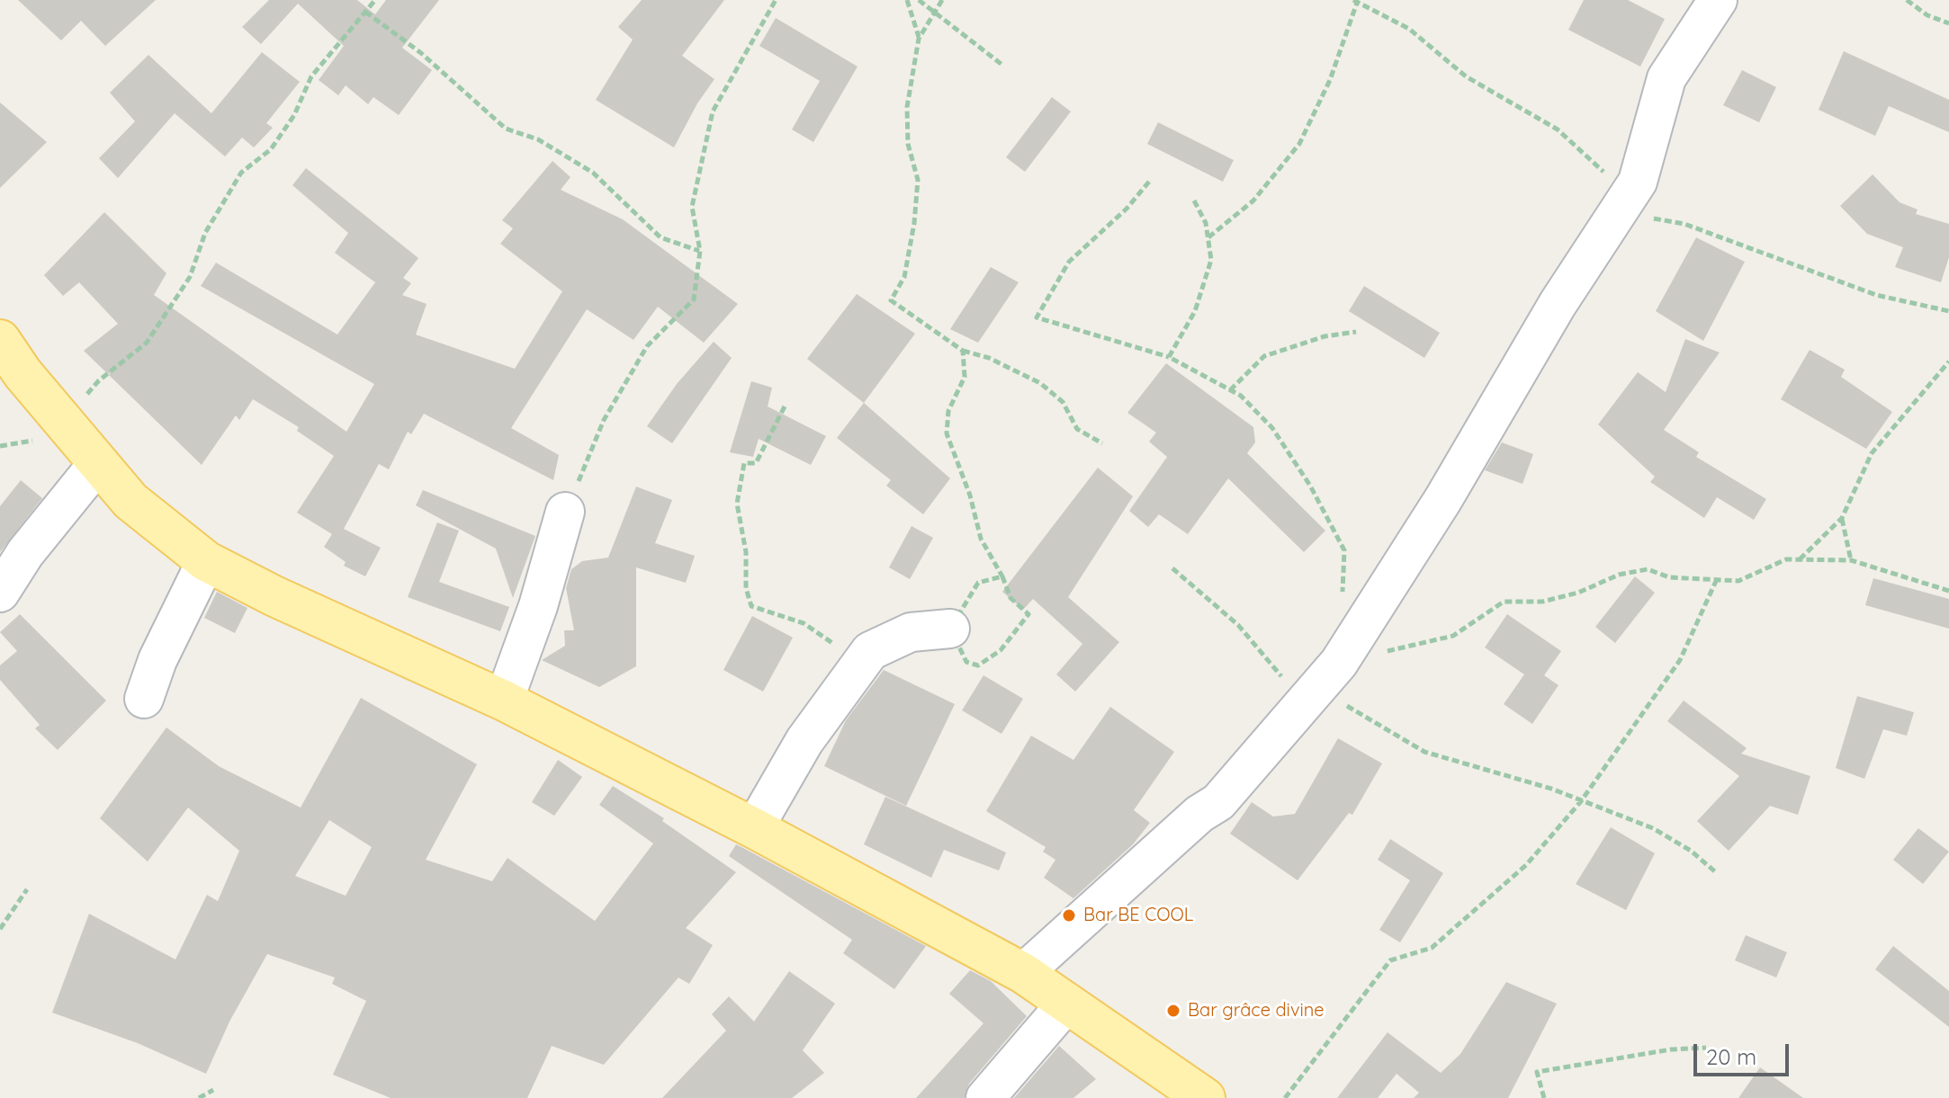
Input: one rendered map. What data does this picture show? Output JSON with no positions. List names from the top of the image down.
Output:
{
  "places": ["Bar BE COOL", "Bar grâce divine"],
  "scale_bar": "20 m"
}
